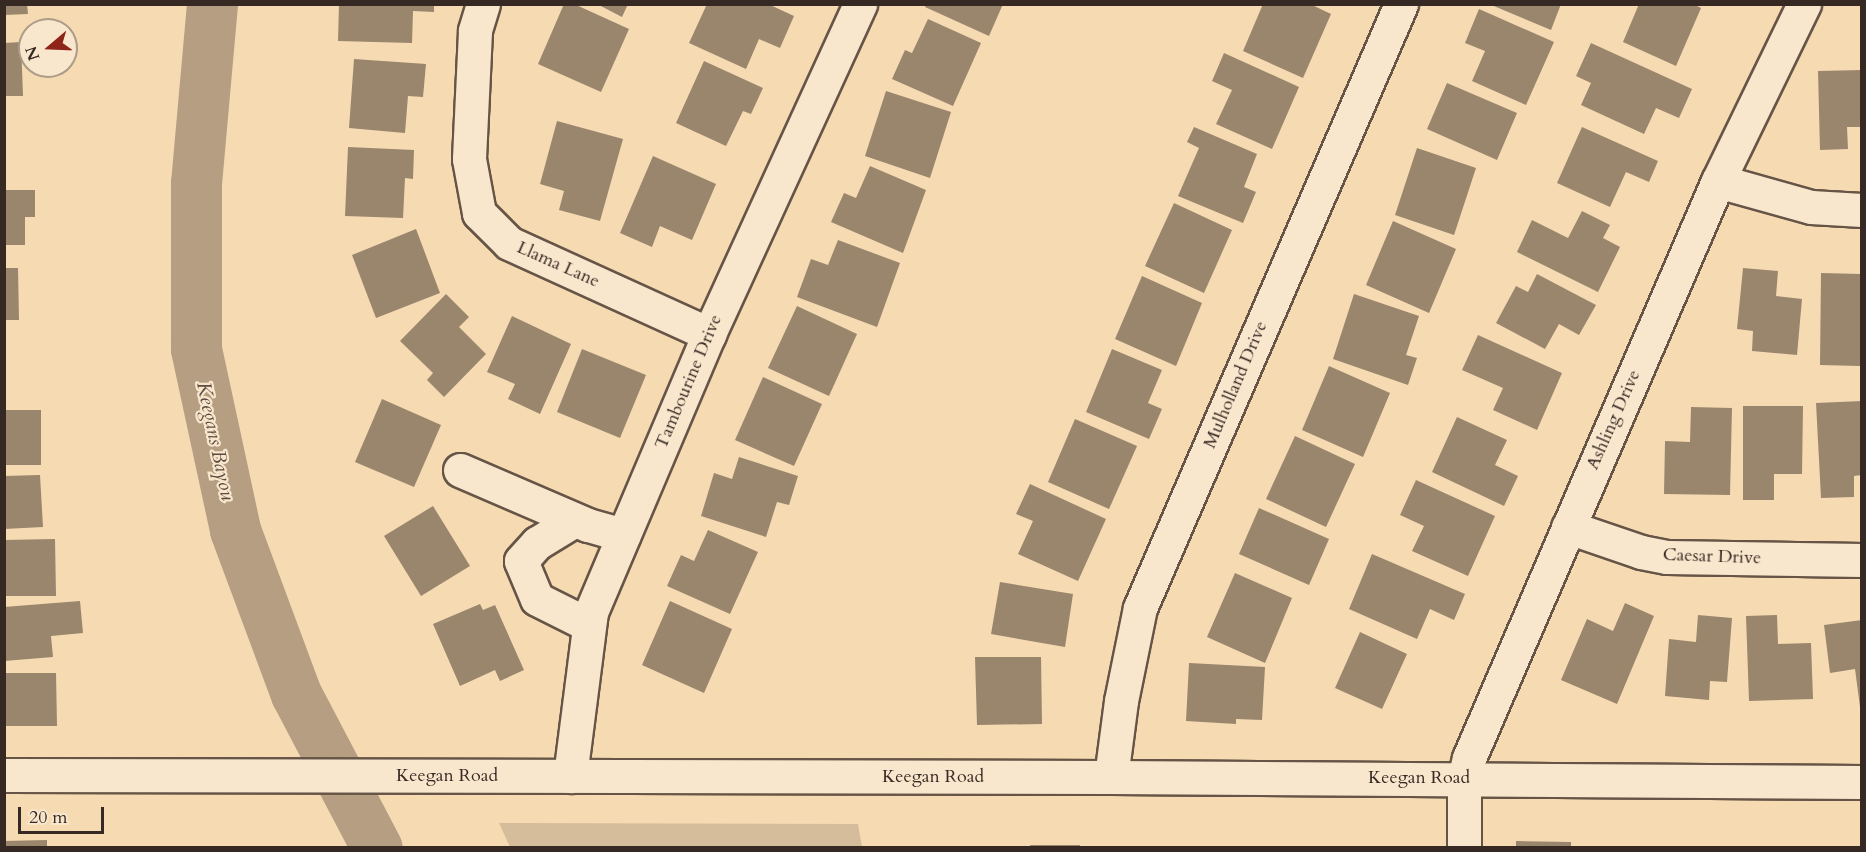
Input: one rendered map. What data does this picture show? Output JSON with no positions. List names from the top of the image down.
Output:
{
  "streets": {
    "street": [
      "Llama Lane",
      "Tambourine Drive",
      "Mulholland Drive",
      "Ashling Drive",
      "Caesar Drive",
      "Keegan Road"
    ]
  },
  "crossings": [
    ["Llama Lane", "Tambourine Drive"],
    ["Tambourine Drive", "Keegan Road"],
    ["Mulholland Drive", "Keegan Road"],
    ["Ashling Drive", "Caesar Drive"],
    ["Ashling Drive", "Keegan Road"]
  ],
  "water": ["Keegans Bayou"],
  "scale_bar": "20 m",
  "north": "left"
}
